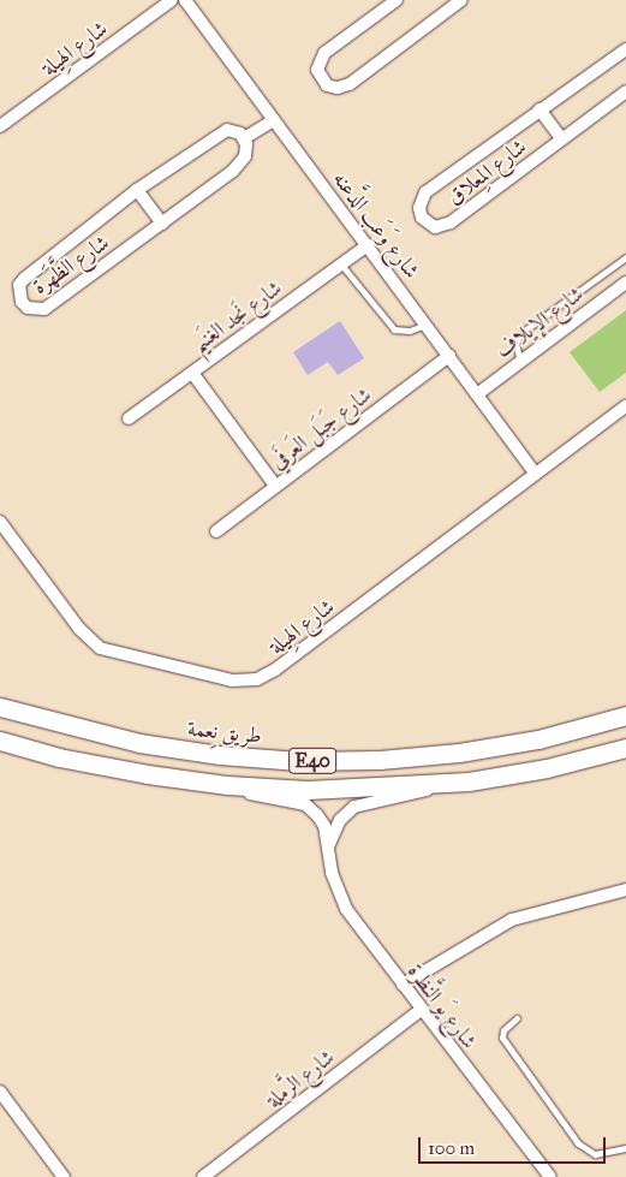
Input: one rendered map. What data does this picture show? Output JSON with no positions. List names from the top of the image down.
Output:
{
  "streets": {
    "main road": ["طريق نِعمة", "E40"],
    "street": [
      "شارع الهِيلة",
      "شارع المِعلاق",
      "شارع وَعَب الدَّعنه",
      "شارع الظَّهَرة",
      "شارع نَجد الغنَيم",
      "شارع الإيلاف",
      "شارع جَبَل العَرفَي",
      "شارع يَو النَّظرة",
      "شارع الرَّملة"
    ]
  },
  "crossings": [
    ["شارع الهِيلة", "شارع وَعَب الدَّعنه"],
    ["شارع وَعَب الدَّعنه", "شارع نَجد الغنَيم"],
    ["شارع وَعَب الدَّعنه", "شارع الإيلاف"],
    ["شارع وَعَب الدَّعنه", "شارع جَبَل العَرفَي"],
    ["E40", "شارع يَو النَّظرة"],
    ["شارع يَو النَّظرة", "شارع الرَّملة"]
  ],
  "scale_bar": "100 m"
}
